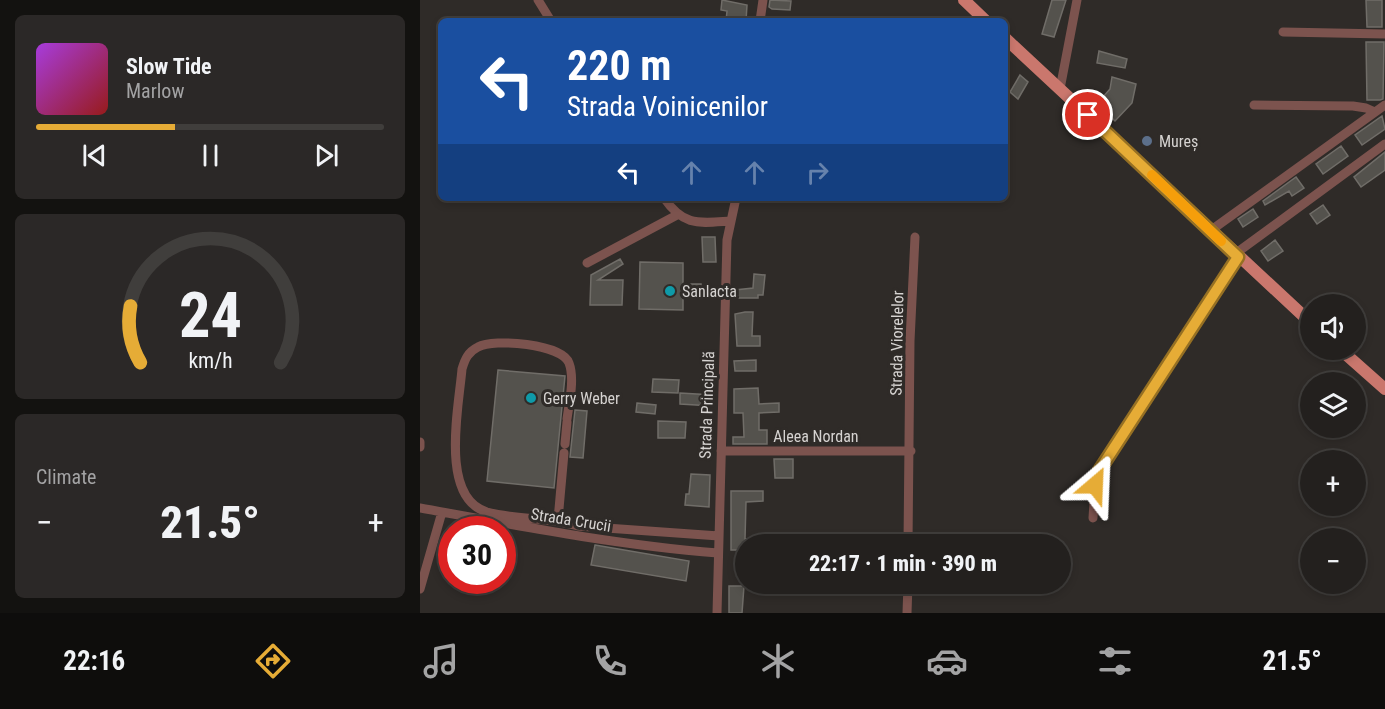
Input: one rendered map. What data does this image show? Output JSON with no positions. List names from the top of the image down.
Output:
{
  "streets": {
    "street": [
      "Strada Viorelelor",
      "Strada Principală",
      "Aleea Nordan",
      "Strada Crucii"
    ]
  },
  "crossings": [
    ["Strada Viorelelor", "Aleea Nordan"],
    ["Strada Principală", "Aleea Nordan"],
    ["Strada Principală", "Strada Crucii"]
  ],
  "places": ["Mureș", "Sanlacta", "Gerry Weber"],
  "page": {
    "turn": ["220 m", "Strada Voinicenilor"],
    "song": ["Slow Tide", "Marlow"],
    "map_buttons": ["+", "−"],
    "tile": "Climate",
    "heat": ["−", "21.5°", "+"],
    "limit": "30",
    "trip": "22:17 · 1 min · 390 m",
    "tabs": ["22:16", "21.5°"],
    "gauge": ["24", "km/h"]
  }
}
